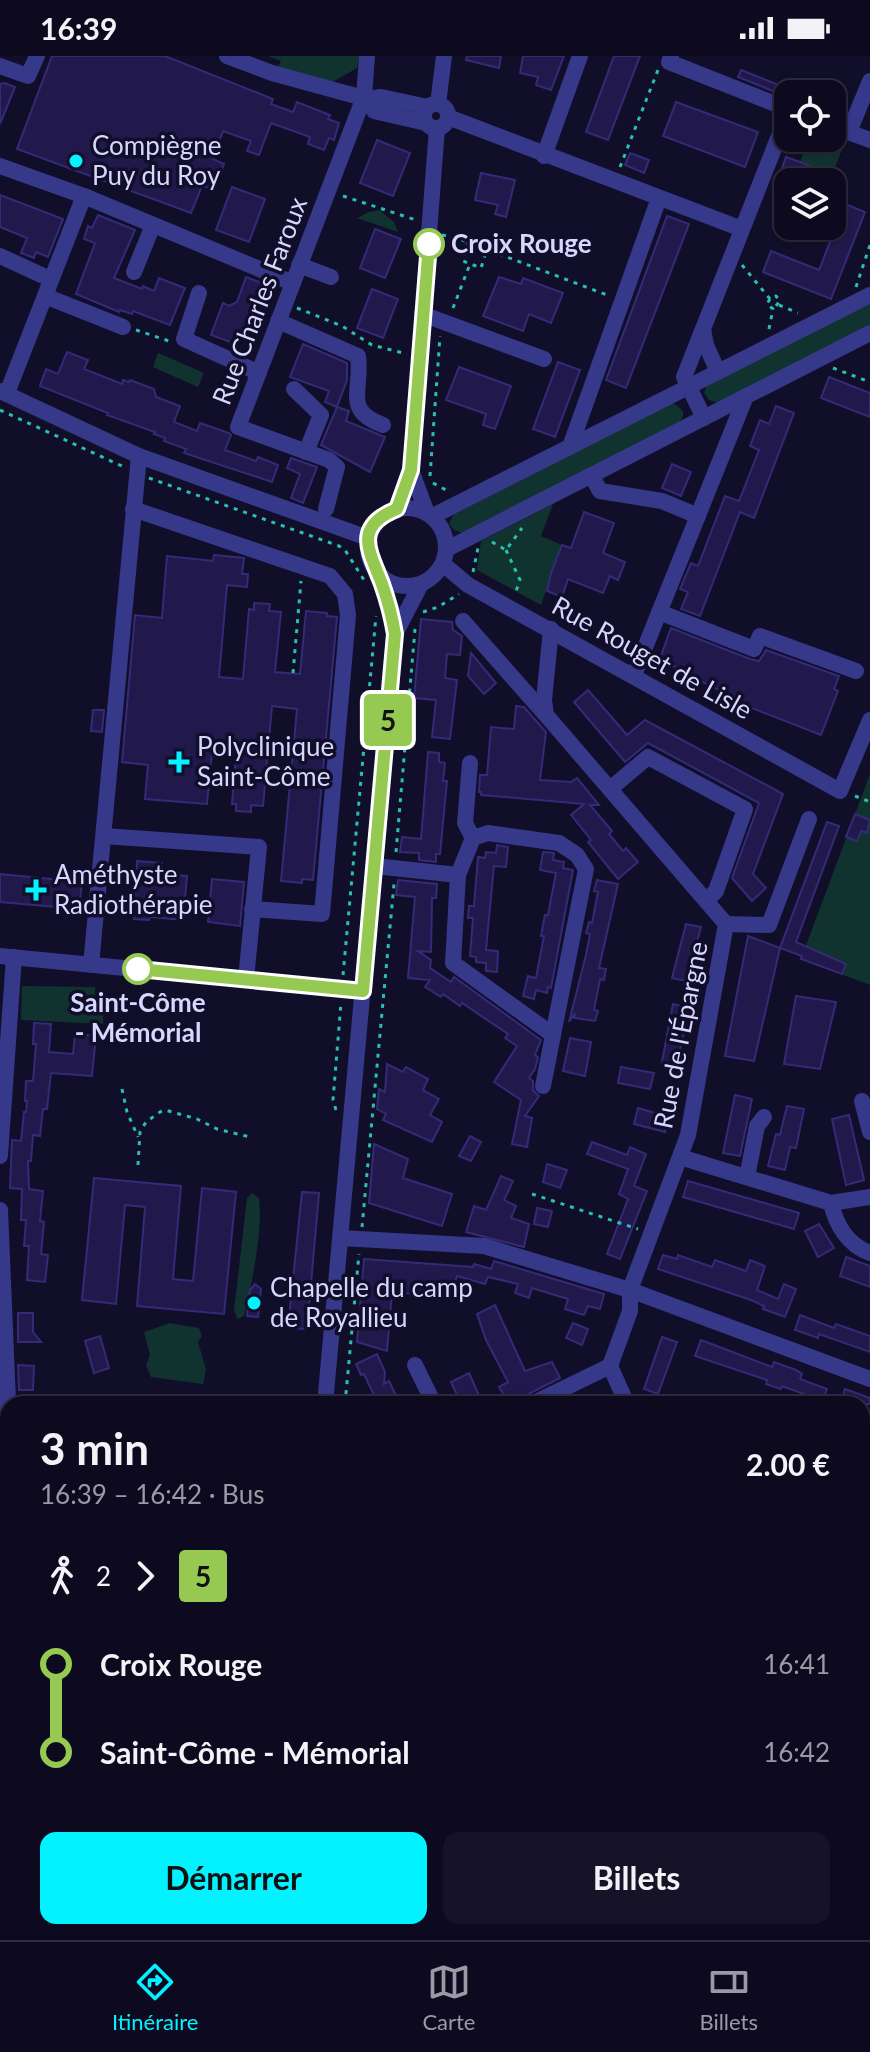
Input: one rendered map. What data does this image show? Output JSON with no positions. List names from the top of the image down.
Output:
{
  "streets": {
    "street": ["Rue Charles Faroux", "Rue Rouget de Lisle", "Rue de l'Épargne"]
  },
  "places": {
    "other": [
      "Compiègne Puy du Roy",
      "Croix Rouge",
      "Saint-Côme - Mémorial",
      "Chapelle du camp de Royallieu"
    ],
    "health": ["Polyclinique Saint-Côme", "Améthyste Radiothérapie"]
  },
  "lines": ["bus line 5"],
  "page": {
    "status": "16:39",
    "on_map": "5",
    "heading": ["3 min", "16:39 – 16:42 · Bus", "2.00 €"],
    "legs": ["2", "5"],
    "list": [
      {
        "name": "Croix Rouge",
        "value": "16:41"
      },
      {
        "name": "Saint-Côme - Mémorial",
        "value": "16:42"
      }
    ],
    "buttons": ["Démarrer", "Billets"],
    "tabs": ["Itinéraire", "Carte", "Billets"]
  }
}
